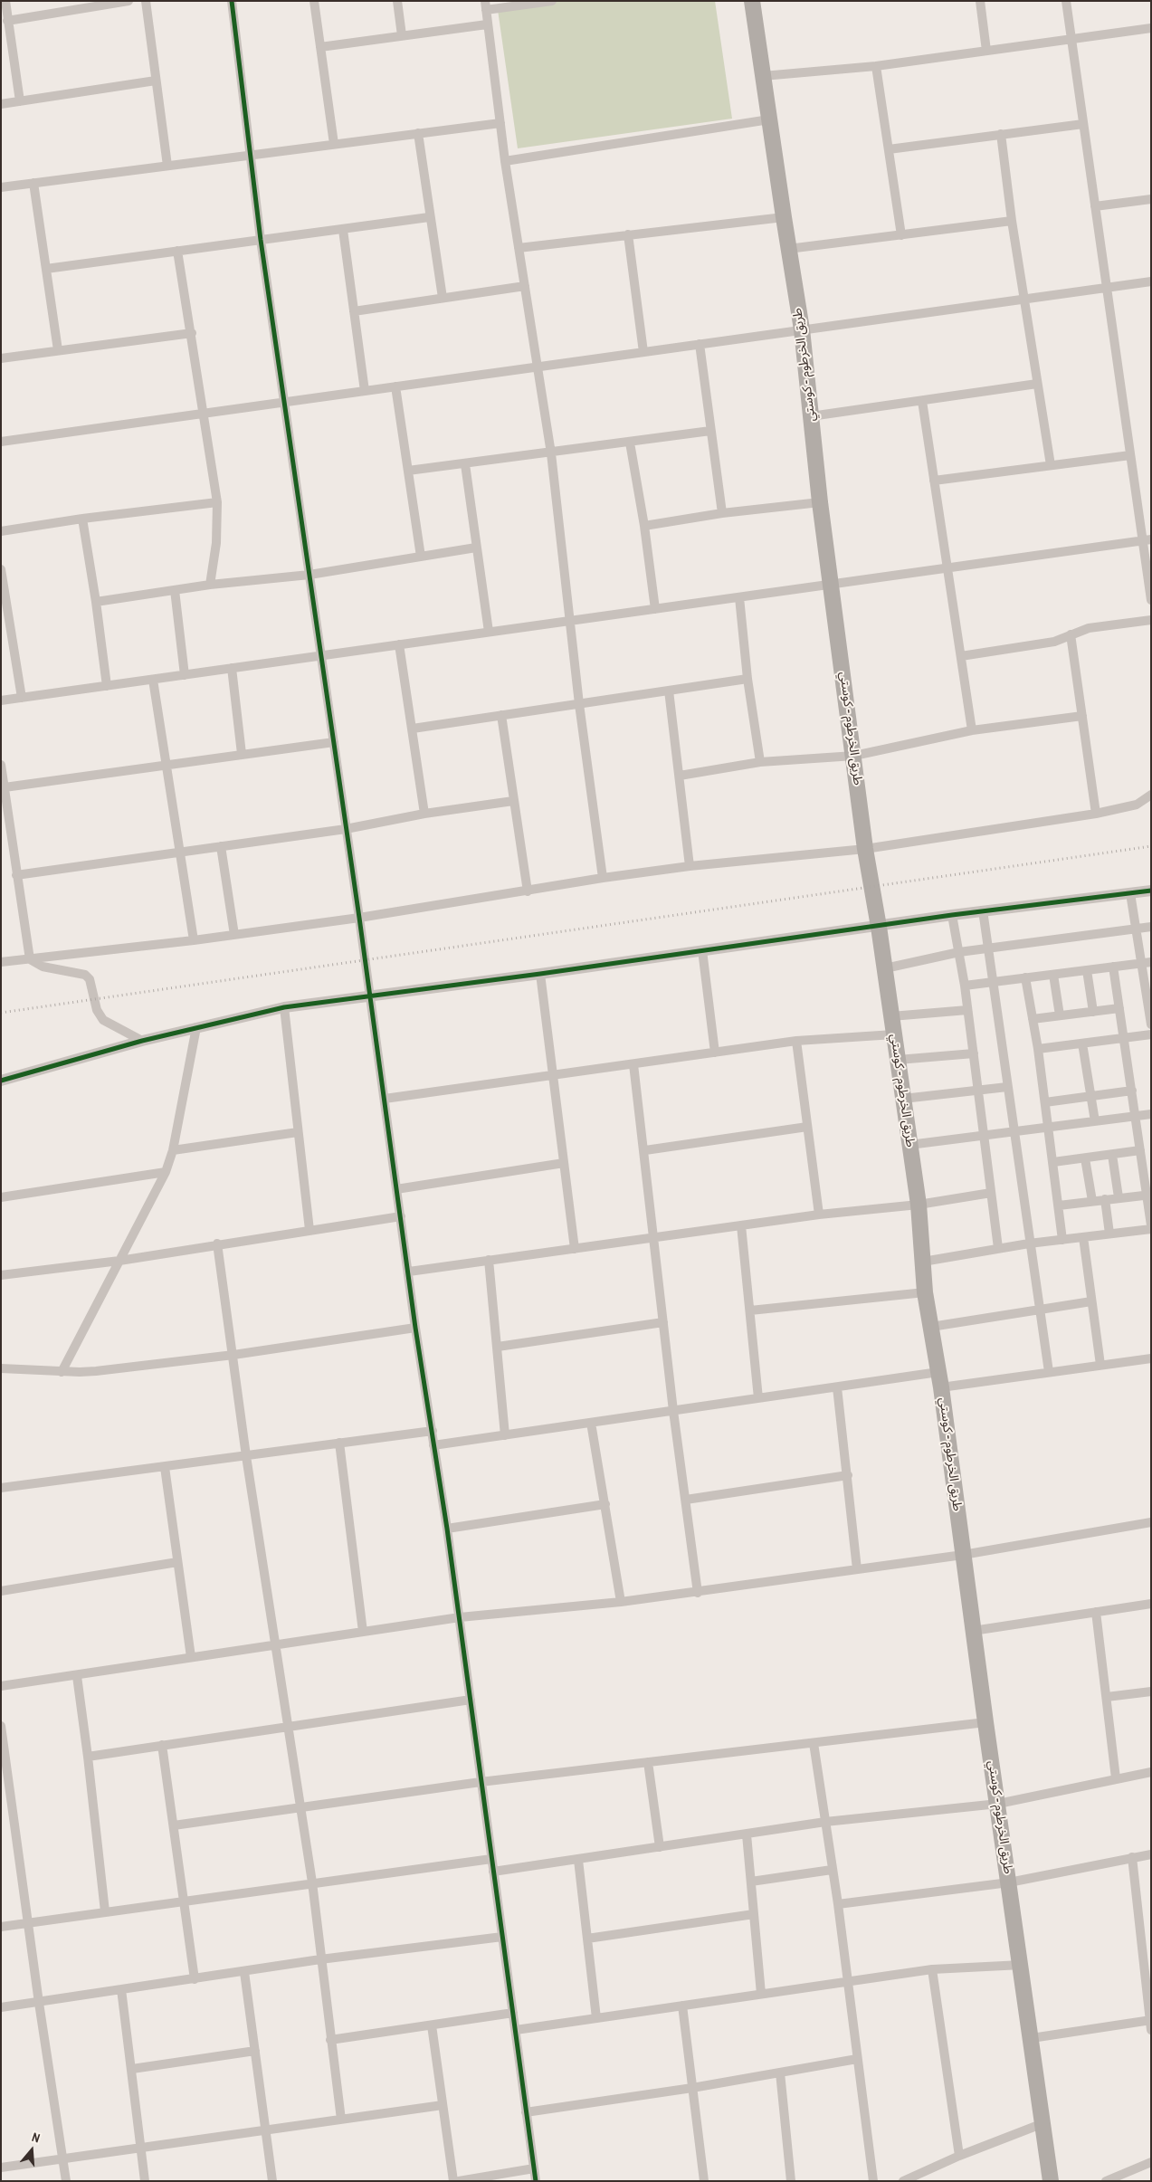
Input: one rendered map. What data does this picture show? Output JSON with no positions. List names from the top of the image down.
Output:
{
  "streets": {
    "highway": ["طريق الخرطوم - كوستي"]
  },
  "north": "top"
}
